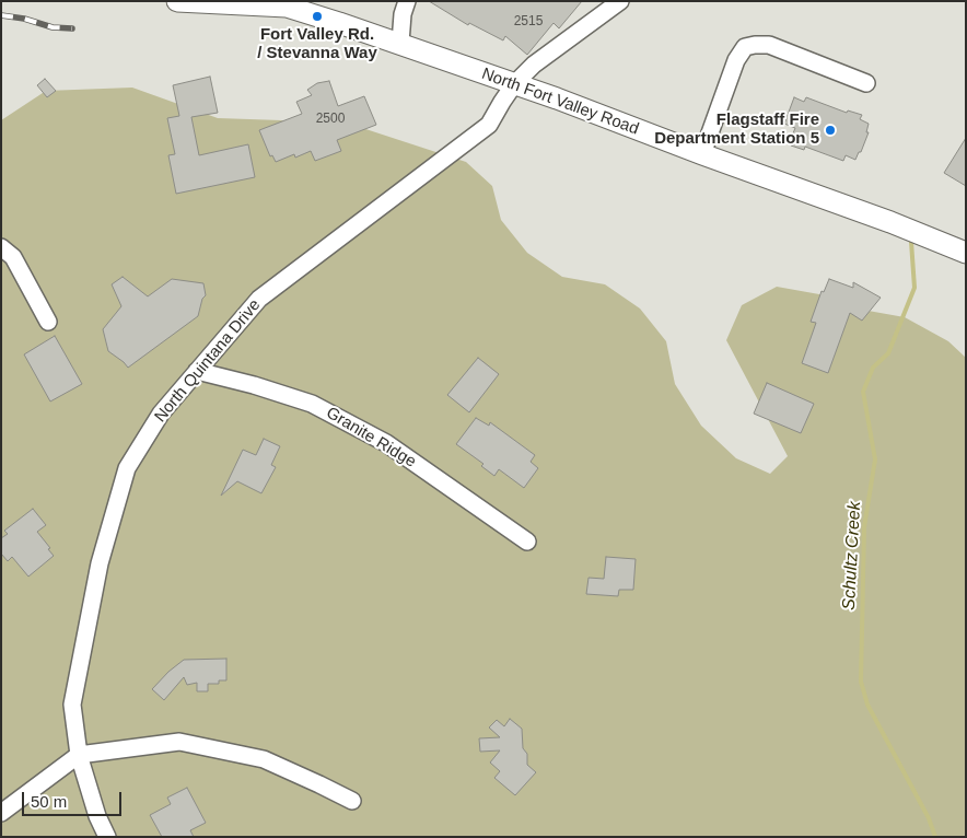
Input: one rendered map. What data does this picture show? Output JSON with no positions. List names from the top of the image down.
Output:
{
  "streets": {
    "main road": ["North Fort Valley Road"],
    "street": ["North Quintana Drive", "Granite Ridge"]
  },
  "crossings": [
    ["North Fort Valley Road", "North Quintana Drive"],
    ["North Quintana Drive", "Granite Ridge"]
  ],
  "water": ["Schultz Creek"],
  "places": ["Fort Valley Rd. / Stevanna Way", "Flagstaff Fire Department Station 5"],
  "house_numbers": ["2515", "2500"],
  "scale_bar": "50 m"
}
